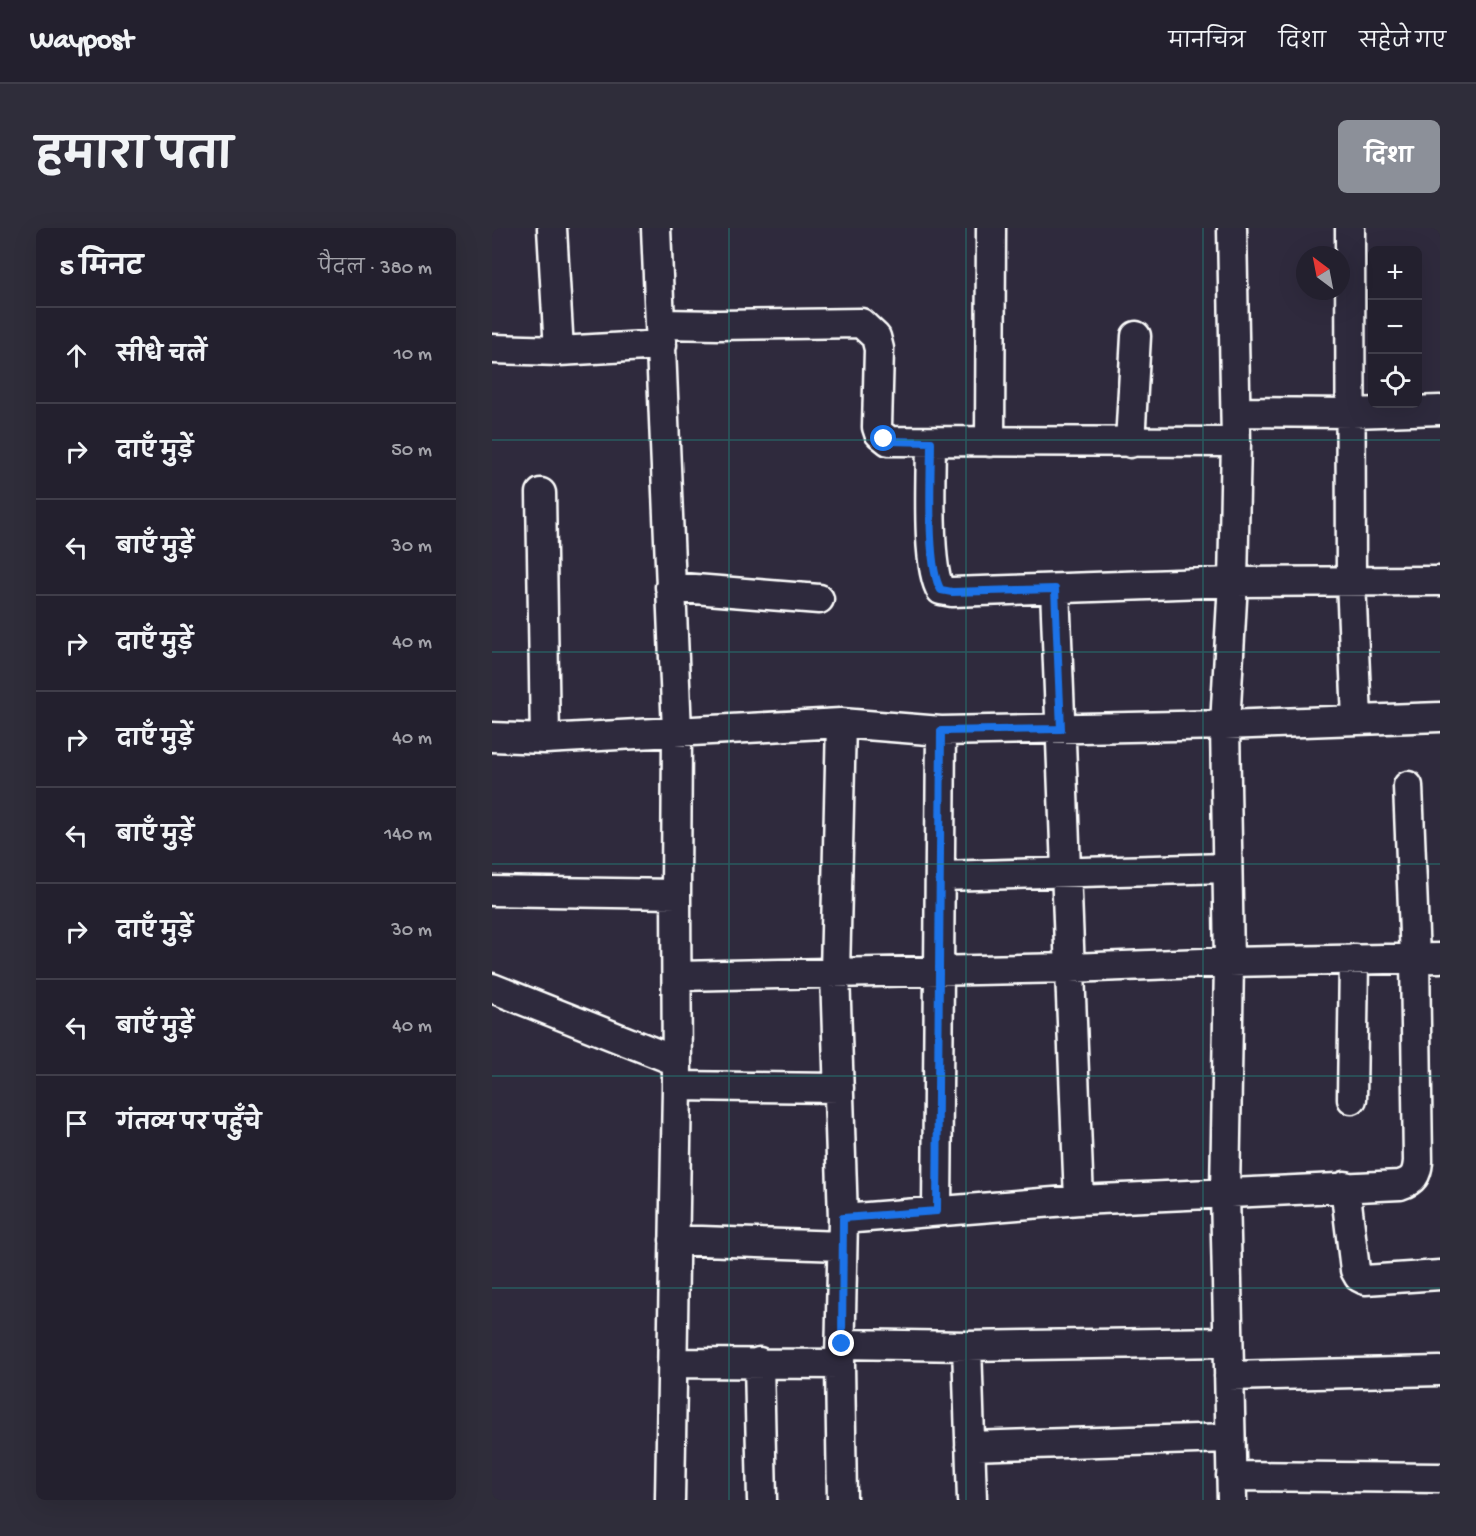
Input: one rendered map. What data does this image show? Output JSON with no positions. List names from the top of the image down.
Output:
{
  "north": "top left",
  "page": {
    "header": "Waypost",
    "nav": ["मानचित्र", "दिशा", "सहेजे गए"],
    "title": "हमारा पता",
    "buttons": "दिशा",
    "heading": ["5 मिनट", "पैदल · 380 m"],
    "map_buttons": ["+", "−"],
    "list": [
      ["सीधे चलें", "10 m"],
      ["दाएँ मुड़ें", "50 m"],
      ["बाएँ मुड़ें", "30 m"],
      ["दाएँ मुड़ें", "40 m"],
      ["दाएँ मुड़ें", "40 m"],
      ["बाएँ मुड़ें", "140 m"],
      ["दाएँ मुड़ें", "30 m"],
      ["बाएँ मुड़ें", "40 m"],
      "गंतव्य पर पहुँचे"
    ]
  }
}
